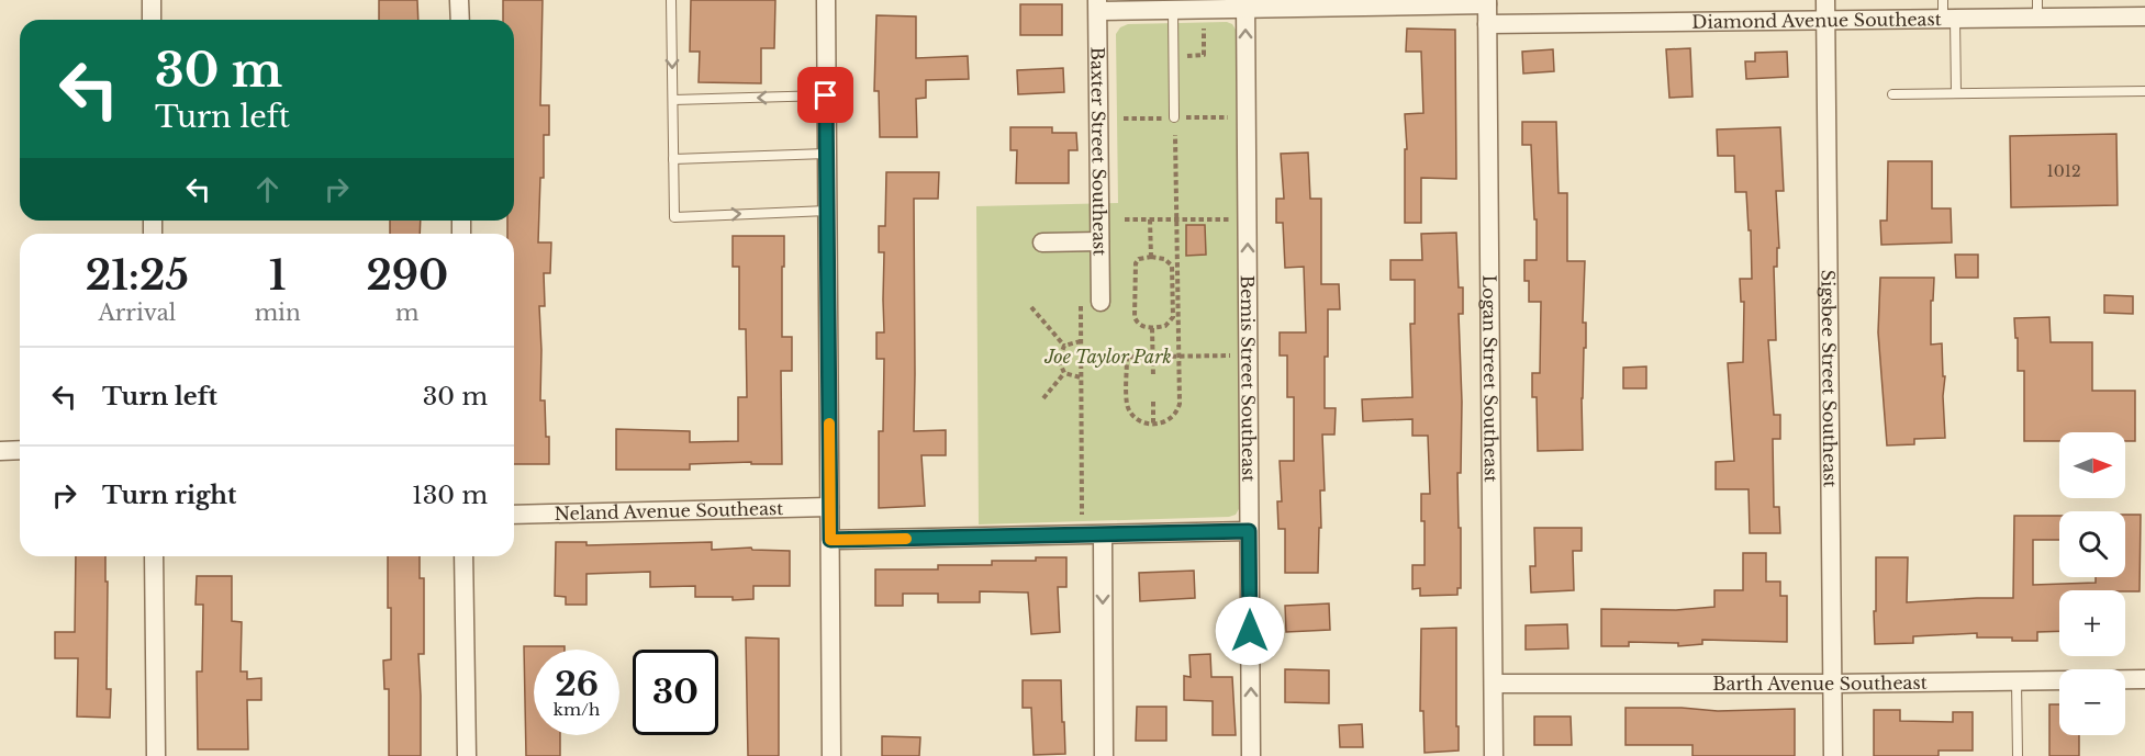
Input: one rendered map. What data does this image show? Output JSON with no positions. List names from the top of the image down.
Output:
{
  "streets": {
    "street": [
      "Diamond Avenue Southeast",
      "Baxter Street Southeast",
      "Bemis Street Southeast",
      "Logan Street Southeast",
      "Sigsbee Street Southeast",
      "Neland Avenue Southeast",
      "Barth Avenue Southeast"
    ]
  },
  "crossings": [
    ["Diamond Avenue Southeast", "Logan Street Southeast"],
    ["Diamond Avenue Southeast", "Sigsbee Street Southeast"],
    ["Logan Street Southeast", "Barth Avenue Southeast"],
    ["Sigsbee Street Southeast", "Barth Avenue Southeast"]
  ],
  "one_way": ["Bemis Street Southeast"],
  "parks": ["Joe Taylor Park"],
  "house_numbers": ["1012"],
  "north": "right",
  "page": {
    "turn": ["30 m", "Turn left"],
    "eta": [
      "21:25",
      "Arrival",
      "1",
      "min",
      "290",
      "m"
    ],
    "list": [
      {
        "name": "Turn left",
        "value": "30 m"
      },
      {
        "name": "Turn right",
        "value": "130 m"
      }
    ],
    "map_buttons": ["+", "−"],
    "speed": "26 km/h",
    "limit": "30"
  }
}
